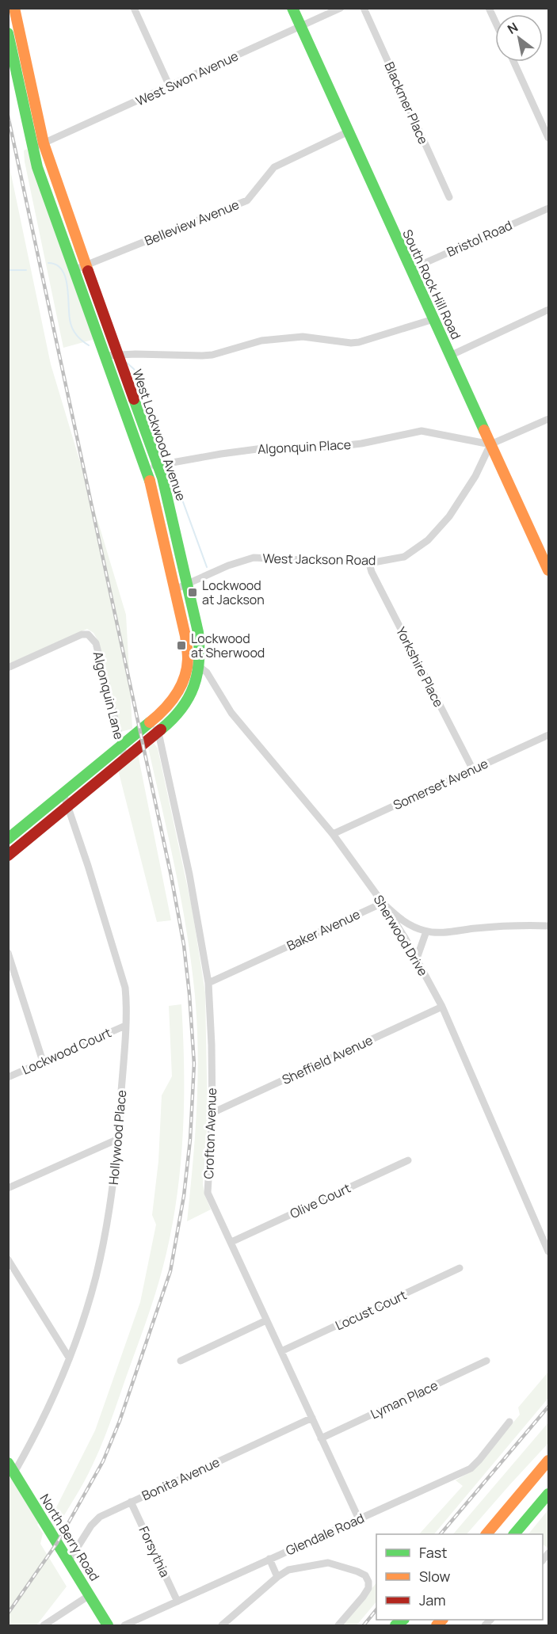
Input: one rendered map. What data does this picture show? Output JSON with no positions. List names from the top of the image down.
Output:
{
  "streets": {
    "main road": ["South Rock Hill Road", "West Lockwood Avenue", "North Berry Road"],
    "street": [
      "West Swon Avenue",
      "Blackmer Place",
      "Belleview Avenue",
      "Bristol Road",
      "Algonquin Place",
      "West Jackson Road",
      "Yorkshire Place",
      "Algonquin Lane",
      "Somerset Avenue",
      "Baker Avenue",
      "Sherwood Drive",
      "Lockwood Court",
      "Sheffield Avenue",
      "Crofton Avenue",
      "Hollywood Place",
      "Olive Court",
      "Locust Court",
      "Lyman Place",
      "Bonita Avenue",
      "Glendale Road",
      "Forsythia"
    ]
  },
  "crossings": [
    ["West Swon Avenue", "South Rock Hill Road"],
    ["West Swon Avenue", "West Lockwood Avenue"],
    ["Belleview Avenue", "South Rock Hill Road"],
    ["Belleview Avenue", "West Lockwood Avenue"],
    ["Bristol Road", "South Rock Hill Road"],
    ["South Rock Hill Road", "Algonquin Place"],
    ["South Rock Hill Road", "West Jackson Road"],
    ["West Lockwood Avenue", "Algonquin Place"],
    ["West Lockwood Avenue", "West Jackson Road"],
    ["West Lockwood Avenue", "Algonquin Lane"],
    ["West Lockwood Avenue", "Sherwood Drive"],
    ["West Lockwood Avenue", "Crofton Avenue"],
    ["West Lockwood Avenue", "Hollywood Place"],
    ["Algonquin Place", "West Jackson Road"],
    ["West Jackson Road", "Yorkshire Place"],
    ["Yorkshire Place", "Somerset Avenue"],
    ["Somerset Avenue", "Sherwood Drive"],
    ["Baker Avenue", "Sherwood Drive"],
    ["Baker Avenue", "Crofton Avenue"],
    ["Sherwood Drive", "Sheffield Avenue"],
    ["Lockwood Court", "Hollywood Place"],
    ["Sheffield Avenue", "Crofton Avenue"],
    ["Crofton Avenue", "Olive Court"],
    ["Crofton Avenue", "Locust Court"],
    ["Crofton Avenue", "Lyman Place"],
    ["Crofton Avenue", "Bonita Avenue"],
    ["Crofton Avenue", "Glendale Road"],
    ["Hollywood Place", "North Berry Road"],
    ["Bonita Avenue", "North Berry Road"],
    ["Bonita Avenue", "Forsythia"],
    ["Glendale Road", "Forsythia"]
  ],
  "places": {
    "transit": ["Lockwood at Jackson", "Lockwood at Sherwood"]
  },
  "legend": ["Fast", "Slow", "Jam"],
  "north": "top left"
}
